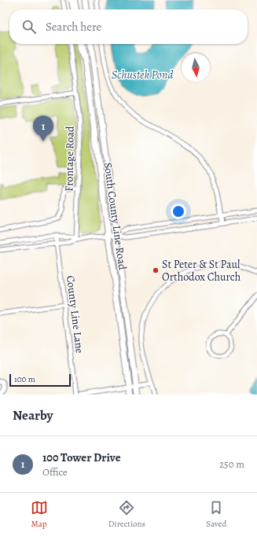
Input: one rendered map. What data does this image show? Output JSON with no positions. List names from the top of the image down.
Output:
{
  "streets": {
    "main road": ["South County Line Road"],
    "street": ["Frontage Road", "County Line Lane"]
  },
  "water": ["Schustek Pond"],
  "places": ["St Peter & St Paul Orthodox Church"],
  "scale_bar": "100 m",
  "north": "bottom",
  "page": {
    "search": "Search here",
    "pins": "1",
    "scale": "100 m",
    "heading": "Nearby",
    "list": [
      {
        "mark": "1",
        "name": "100 Tower Drive",
        "note": "Office",
        "value": "250 m"
      }
    ],
    "nav": ["Map", "Directions", "Saved"]
  }
}
